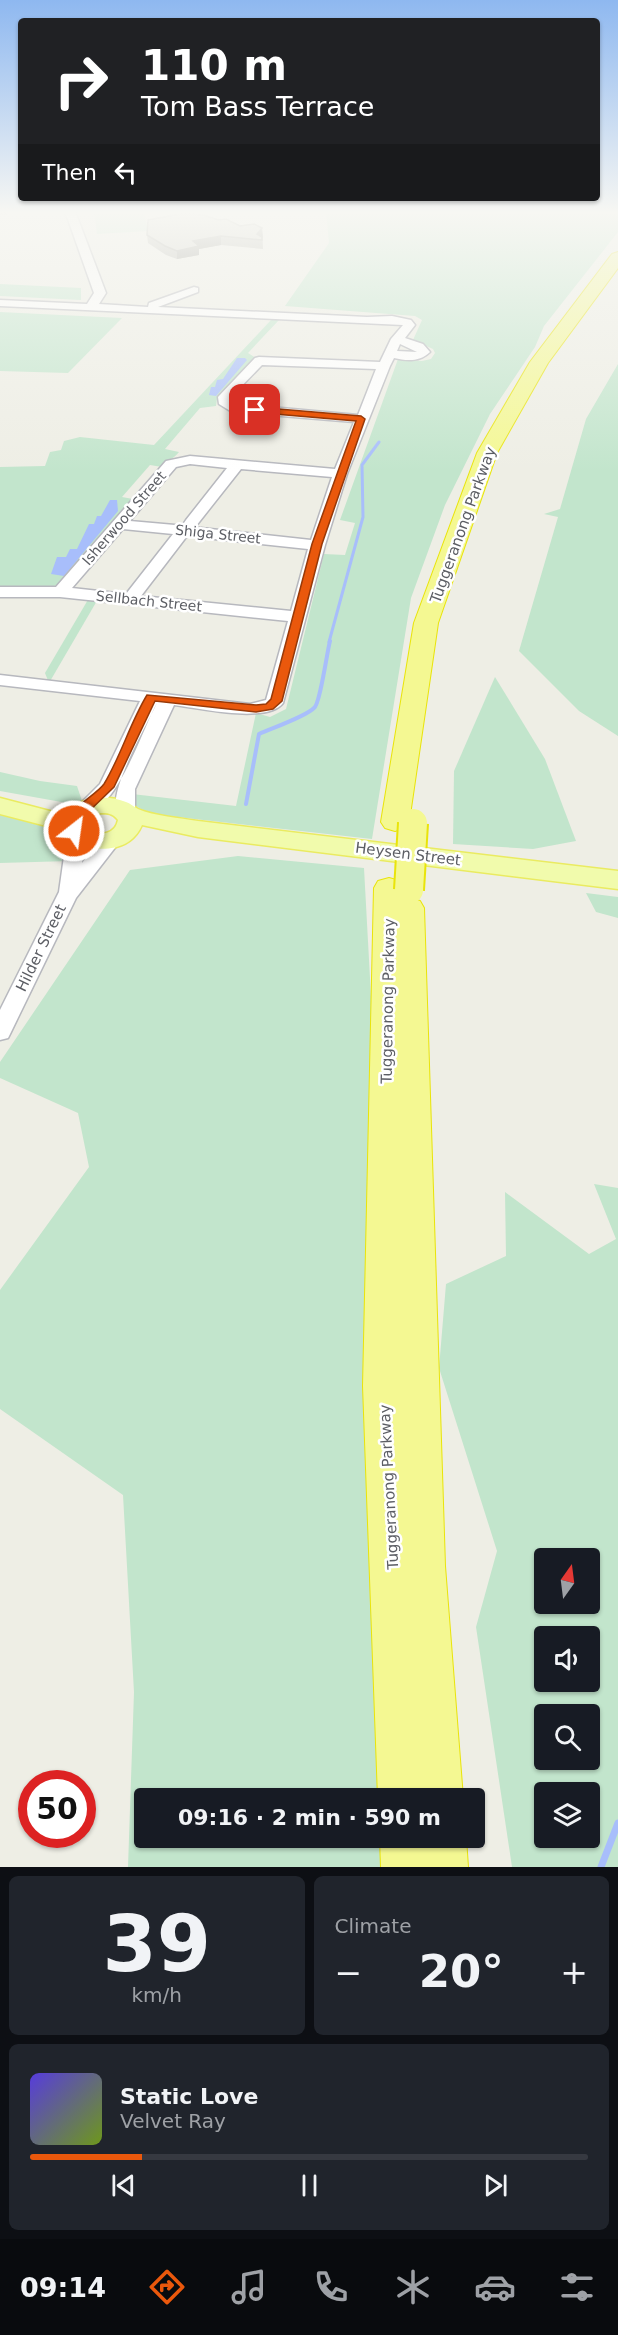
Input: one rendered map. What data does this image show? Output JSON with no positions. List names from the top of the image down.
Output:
{
  "streets": {
    "highway": ["Tuggeranong Parkway"],
    "main road": ["Heysen Street"],
    "street": [
      "Isherwood Street",
      "Shiga Street",
      "Sellbach Street",
      "Hilder Street"
    ]
  },
  "crossings": [
    ["Isherwood Street", "Shiga Street"],
    ["Isherwood Street", "Sellbach Street"],
    ["Heysen Street", "Hilder Street"]
  ],
  "north": "top",
  "page": {
    "turn": ["110 m", "Tom Bass Terrace"],
    "then": "Then",
    "limit": "50",
    "trip": "09:16 · 2 min · 590 m",
    "tile": [
      ["39", "km/h"],
      "Climate"
    ],
    "heat": ["−", "20°", "+"],
    "song": ["Static Love", "Velvet Ray"],
    "tabs": "09:14"
  }
}
